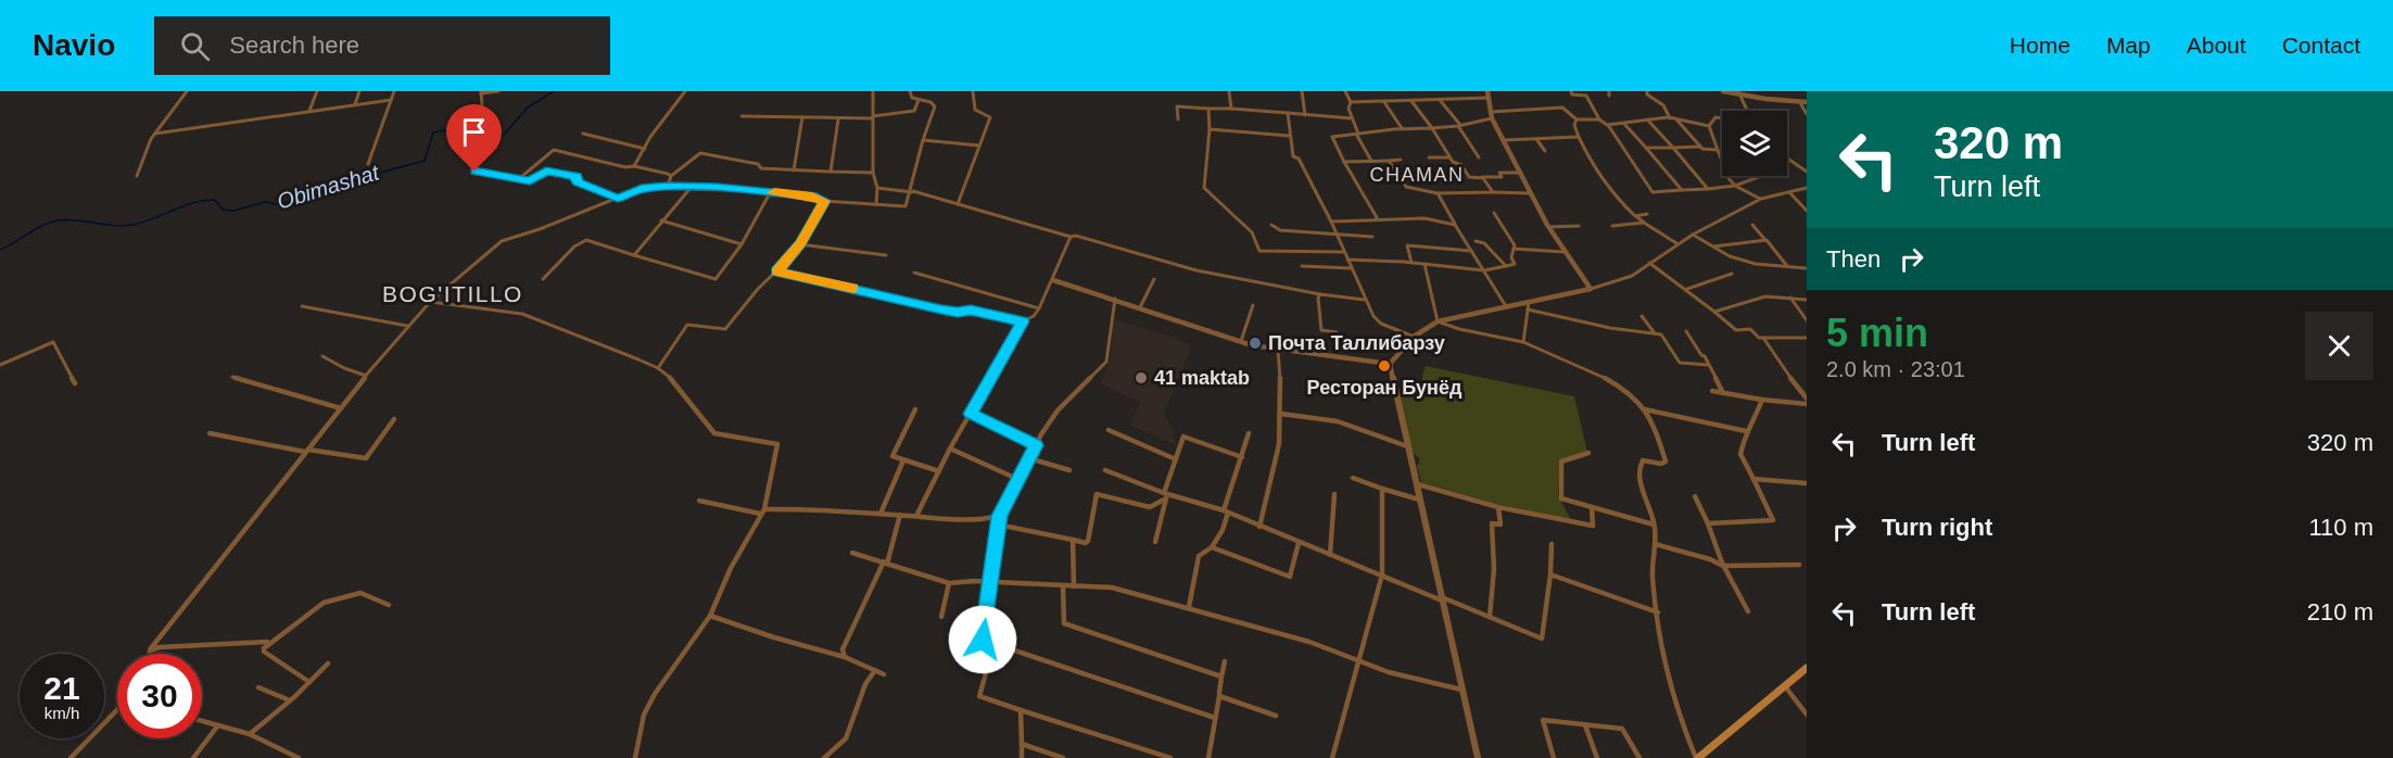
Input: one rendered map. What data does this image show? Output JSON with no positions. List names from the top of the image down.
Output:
{
  "districts": ["CHAMAN", "BOG'ITILLO"],
  "water": ["Obimashat"],
  "places": ["Почта Таллибарзу", "Ресторан Бунёд", "41 maktab"],
  "page": {
    "header": "Navio",
    "search": "Search here",
    "nav": [
      "Home",
      "Map",
      "About",
      "Contact"
    ],
    "turn": ["320 m", "Turn left"],
    "then": "Then",
    "heading": ["5 min", "2.0 km · 23:01"],
    "list": [
      {
        "name": "Turn left",
        "value": "320 m"
      },
      {
        "name": "Turn right",
        "value": "110 m"
      },
      {
        "name": "Turn left",
        "value": "210 m"
      }
    ],
    "speed": "21 km/h",
    "limit": "30"
  }
}
